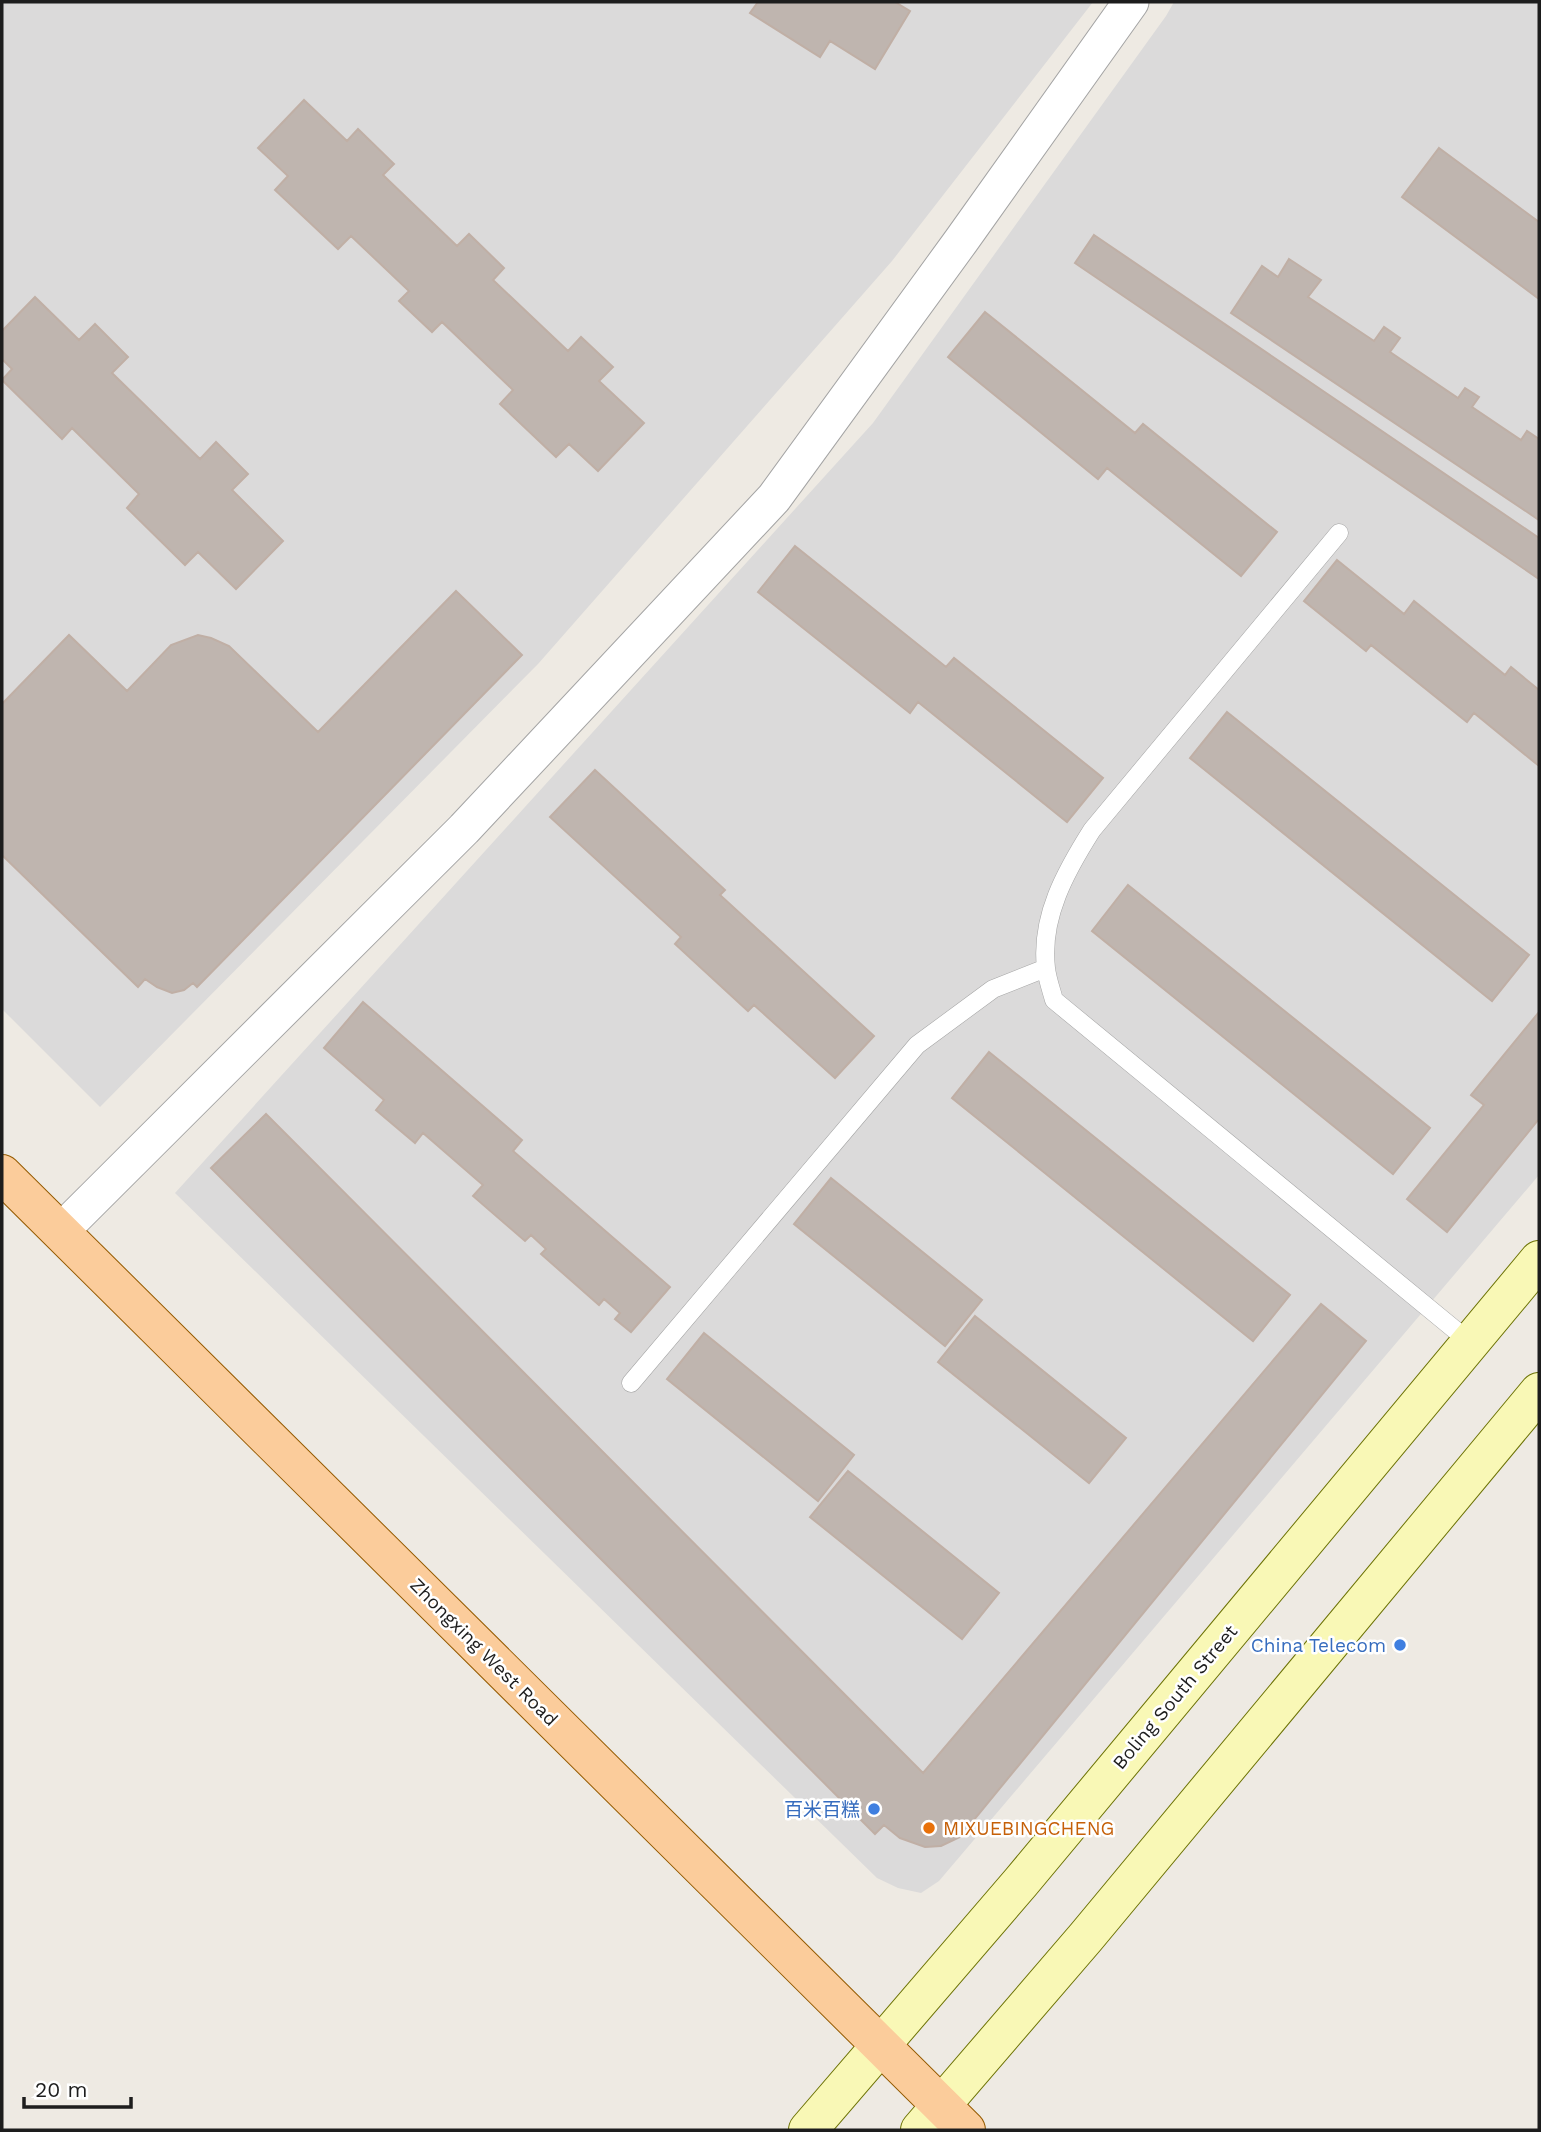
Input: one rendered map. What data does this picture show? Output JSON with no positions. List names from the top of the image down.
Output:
{
  "streets": {
    "main road": ["Zhongxing West Road", "Boling South Street"]
  },
  "crossings": [
    ["Zhongxing West Road", "Boling South Street"]
  ],
  "places": ["China Telecom", "百米百糕", "MIXUEBINGCHENG"],
  "scale_bar": "20 m"
}
